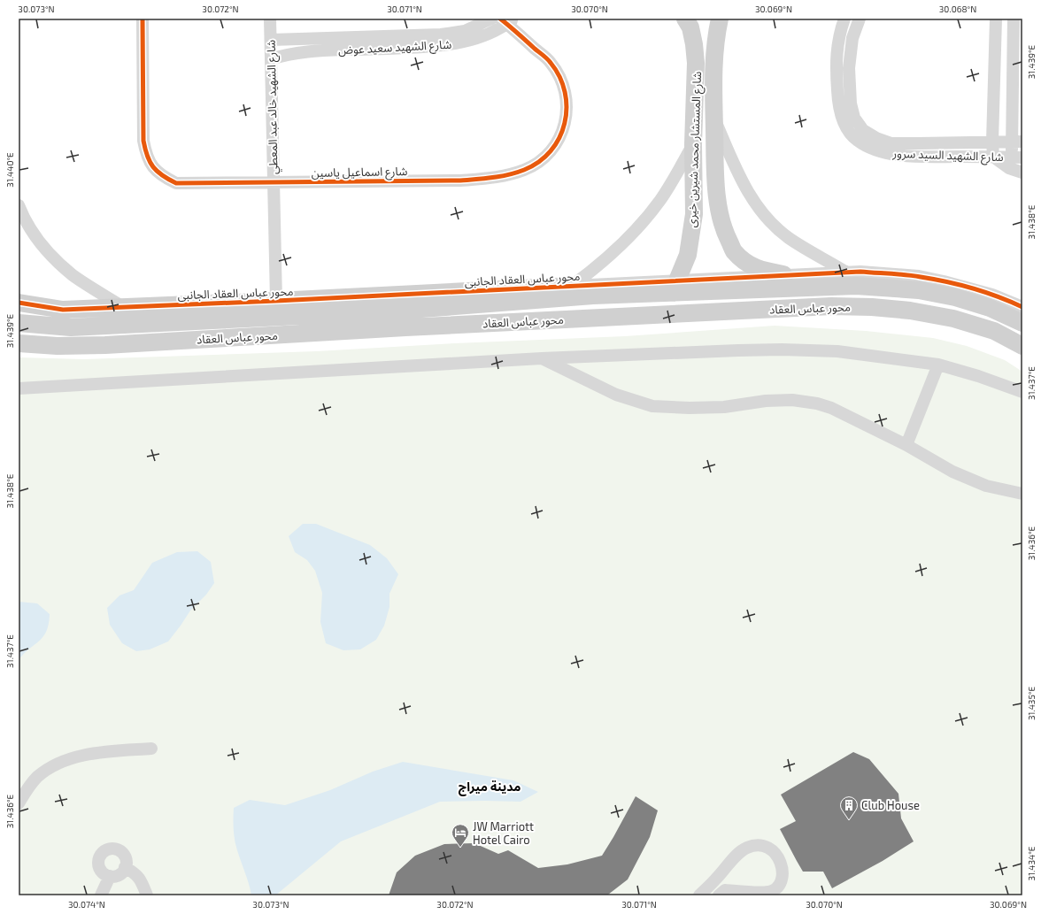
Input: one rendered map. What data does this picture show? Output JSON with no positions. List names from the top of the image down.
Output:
{
  "streets": {
    "main road": ["شارع المستشار محمد شيرين خيرى", "محور عباس العقاد الجانبى", "محور عباس العقاد"],
    "street": [
      "شارع الشهيد سعيد عوض",
      "شارع الشهيد خالد عبد المعطي",
      "شارع الشهيد السيد سرور",
      "شارع اسماعيل ياسين"
    ]
  },
  "crossings": [
    ["شارع الشهيد سعيد عوض", "شارع الشهيد خالد عبد المعطي"],
    ["شارع الشهيد سعيد عوض", "شارع اسماعيل ياسين"],
    ["شارع الشهيد خالد عبد المعطي", "شارع اسماعيل ياسين"],
    ["شارع الشهيد خالد عبد المعطي", "محور عباس العقاد الجانبى"],
    ["شارع المستشار محمد شيرين خيرى", "محور عباس العقاد الجانبى"],
    ["شارع المستشار محمد شيرين خيرى", "محور عباس العقاد"],
    ["محور عباس العقاد الجانبى", "محور عباس العقاد"]
  ],
  "districts": ["مدينة ميراج"],
  "places": {
    "building": ["Club House"],
    "hotel": ["JW Marriott Hotel Cairo"]
  },
  "coordinates": [
    "30.073°N",
    "30.072°N",
    "30.071°N",
    "30.070°N",
    "30.069°N",
    "30.068°N",
    "31.439°E",
    "31.440°E",
    "31.438°E",
    "31.437°E",
    "31.436°E",
    "31.435°E",
    "31.434°E",
    "30.074°N"
  ]
}
